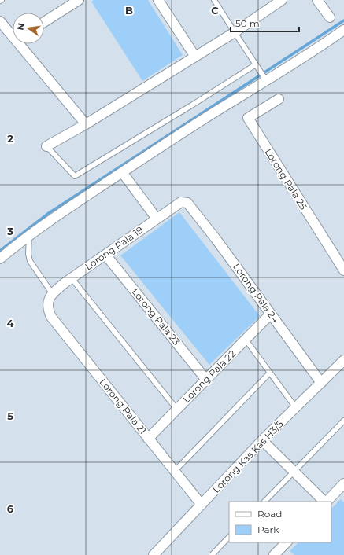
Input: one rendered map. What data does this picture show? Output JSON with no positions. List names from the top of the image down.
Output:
{
  "streets": {
    "street": [
      "Lorong Pala 25",
      "Lorong Pala 19",
      "Lorong Pala 24",
      "Lorong Pala 23",
      "Lorong Pala 22",
      "Lorong Pala 21",
      "Lorong Kas Kas H3/5"
    ]
  },
  "crossings": [
    ["Lorong Pala 19", "Lorong Pala 24"],
    ["Lorong Pala 19", "Lorong Pala 23"],
    ["Lorong Pala 19", "Lorong Pala 21"],
    ["Lorong Pala 24", "Lorong Pala 22"],
    ["Lorong Pala 24", "Lorong Kas Kas H3/5"],
    ["Lorong Pala 23", "Lorong Pala 22"],
    ["Lorong Pala 22", "Lorong Pala 21"],
    ["Lorong Pala 21", "Lorong Kas Kas H3/5"]
  ],
  "legend": ["Road", "Park"],
  "scale_bar": "50 m",
  "north": "left",
  "grid": {
    "columns": ["B", "C"],
    "rows": [
      "2",
      "3",
      "4",
      "5",
      "6"
    ]
  }
}
